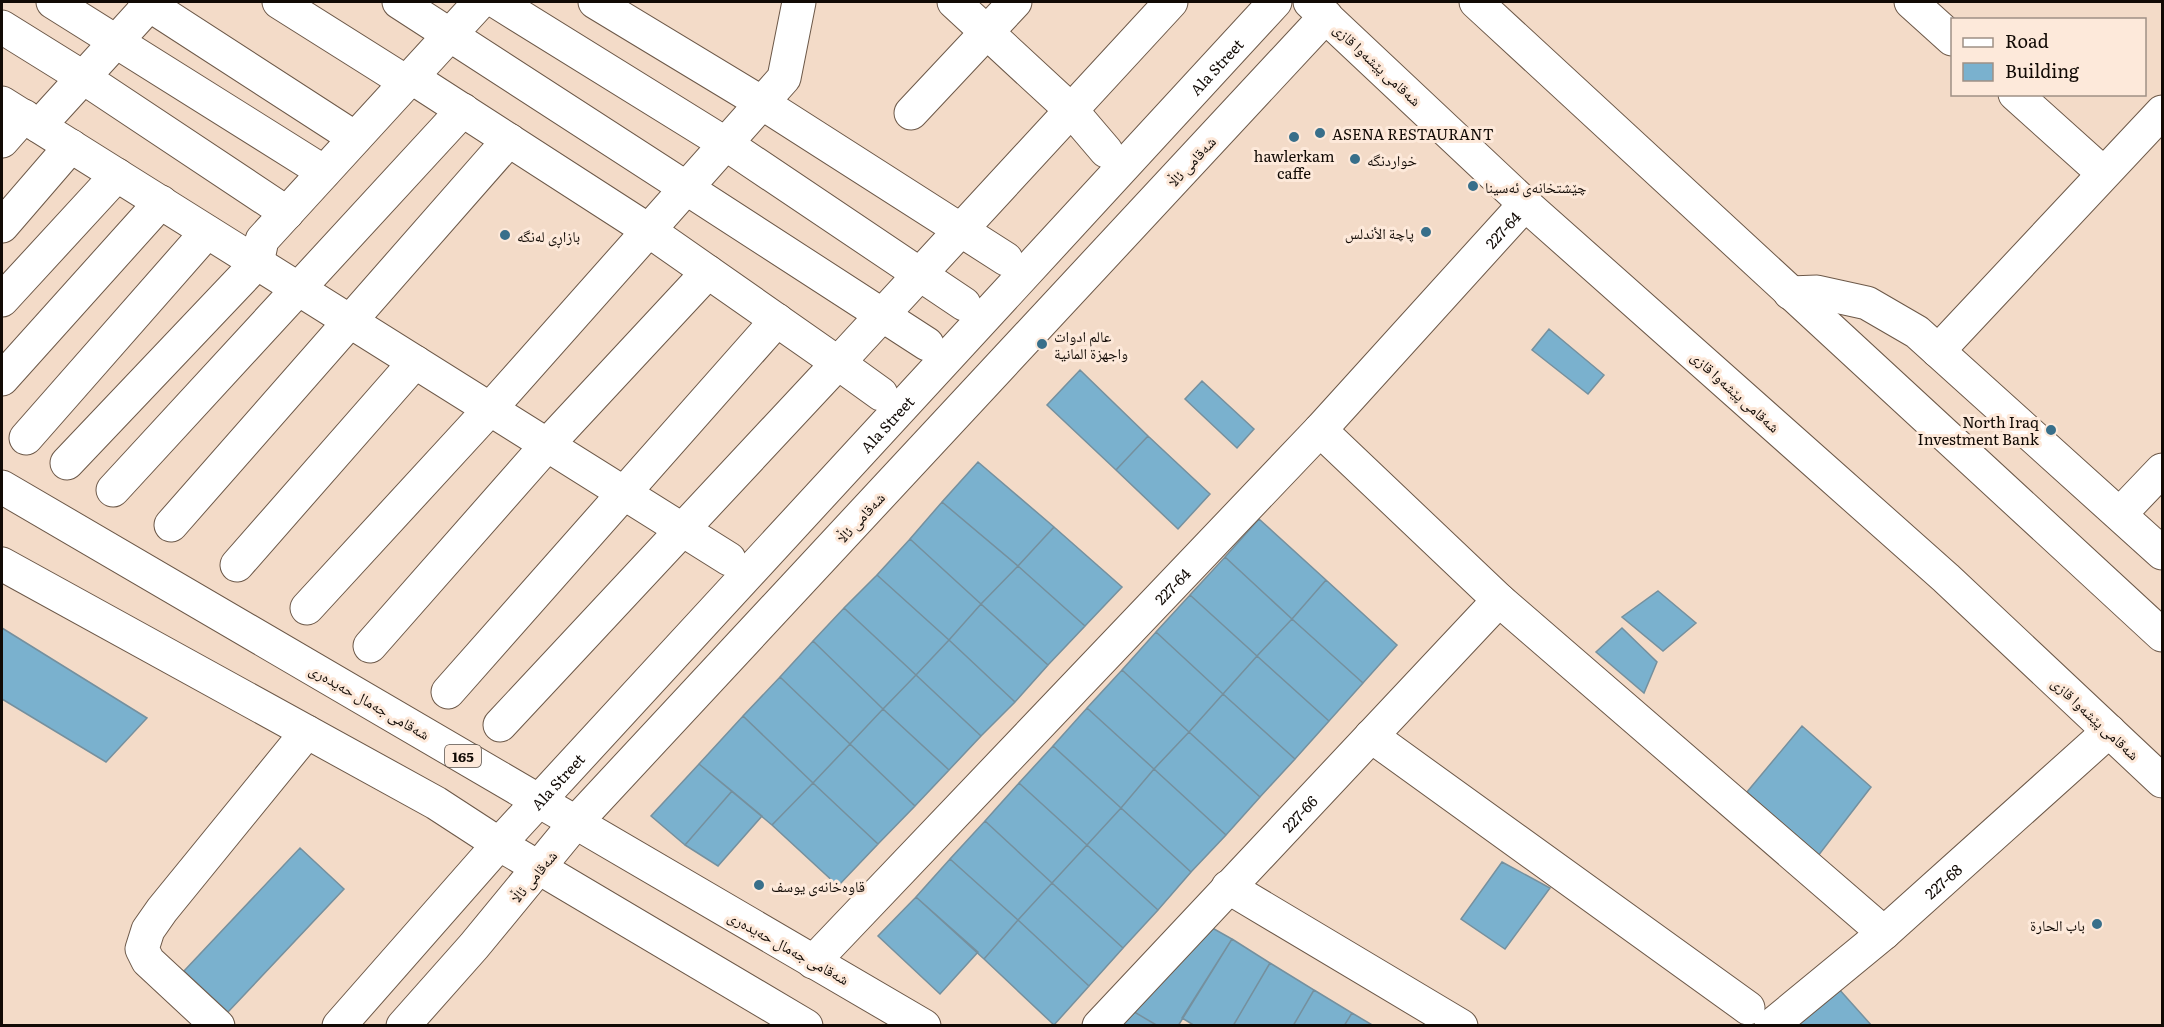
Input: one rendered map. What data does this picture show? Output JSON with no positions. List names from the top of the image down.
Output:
{
  "streets": {
    "main road": [
      "شەقامی پێشەوا قازی",
      "Ala Street",
      "شه‌قامی ئاڵا",
      "227-64",
      "شەقامی جەمال حەیدەری",
      "165",
      "227-66",
      "227-68"
    ]
  },
  "crossings": [
    ["شەقامی پێشەوا قازی", "شه‌قامی ئاڵا"],
    ["شەقامی پێشەوا قازی", "227-64"],
    ["شەقامی پێشەوا قازی", "227-68"],
    ["Ala Street", "شەقامی جەمال حەیدەری"],
    ["شه‌قامی ئاڵا", "شەقامی جەمال حەیدەری"],
    ["227-64", "شەقامی جەمال حەیدەری"]
  ],
  "places": [
    "ASENA RESTAURANT",
    "hawlerkam caffe",
    "خواردنگە",
    "چێشتخانەی ئەسینا",
    "پاچة الأندلس",
    "بازاڕی لەنگە",
    "عالم ادوات واجهزة المانية",
    "North Iraq Investment Bank",
    "قاوەخانەی یوسف",
    "باب الحارة"
  ],
  "legend": ["Road", "Building"]
}
